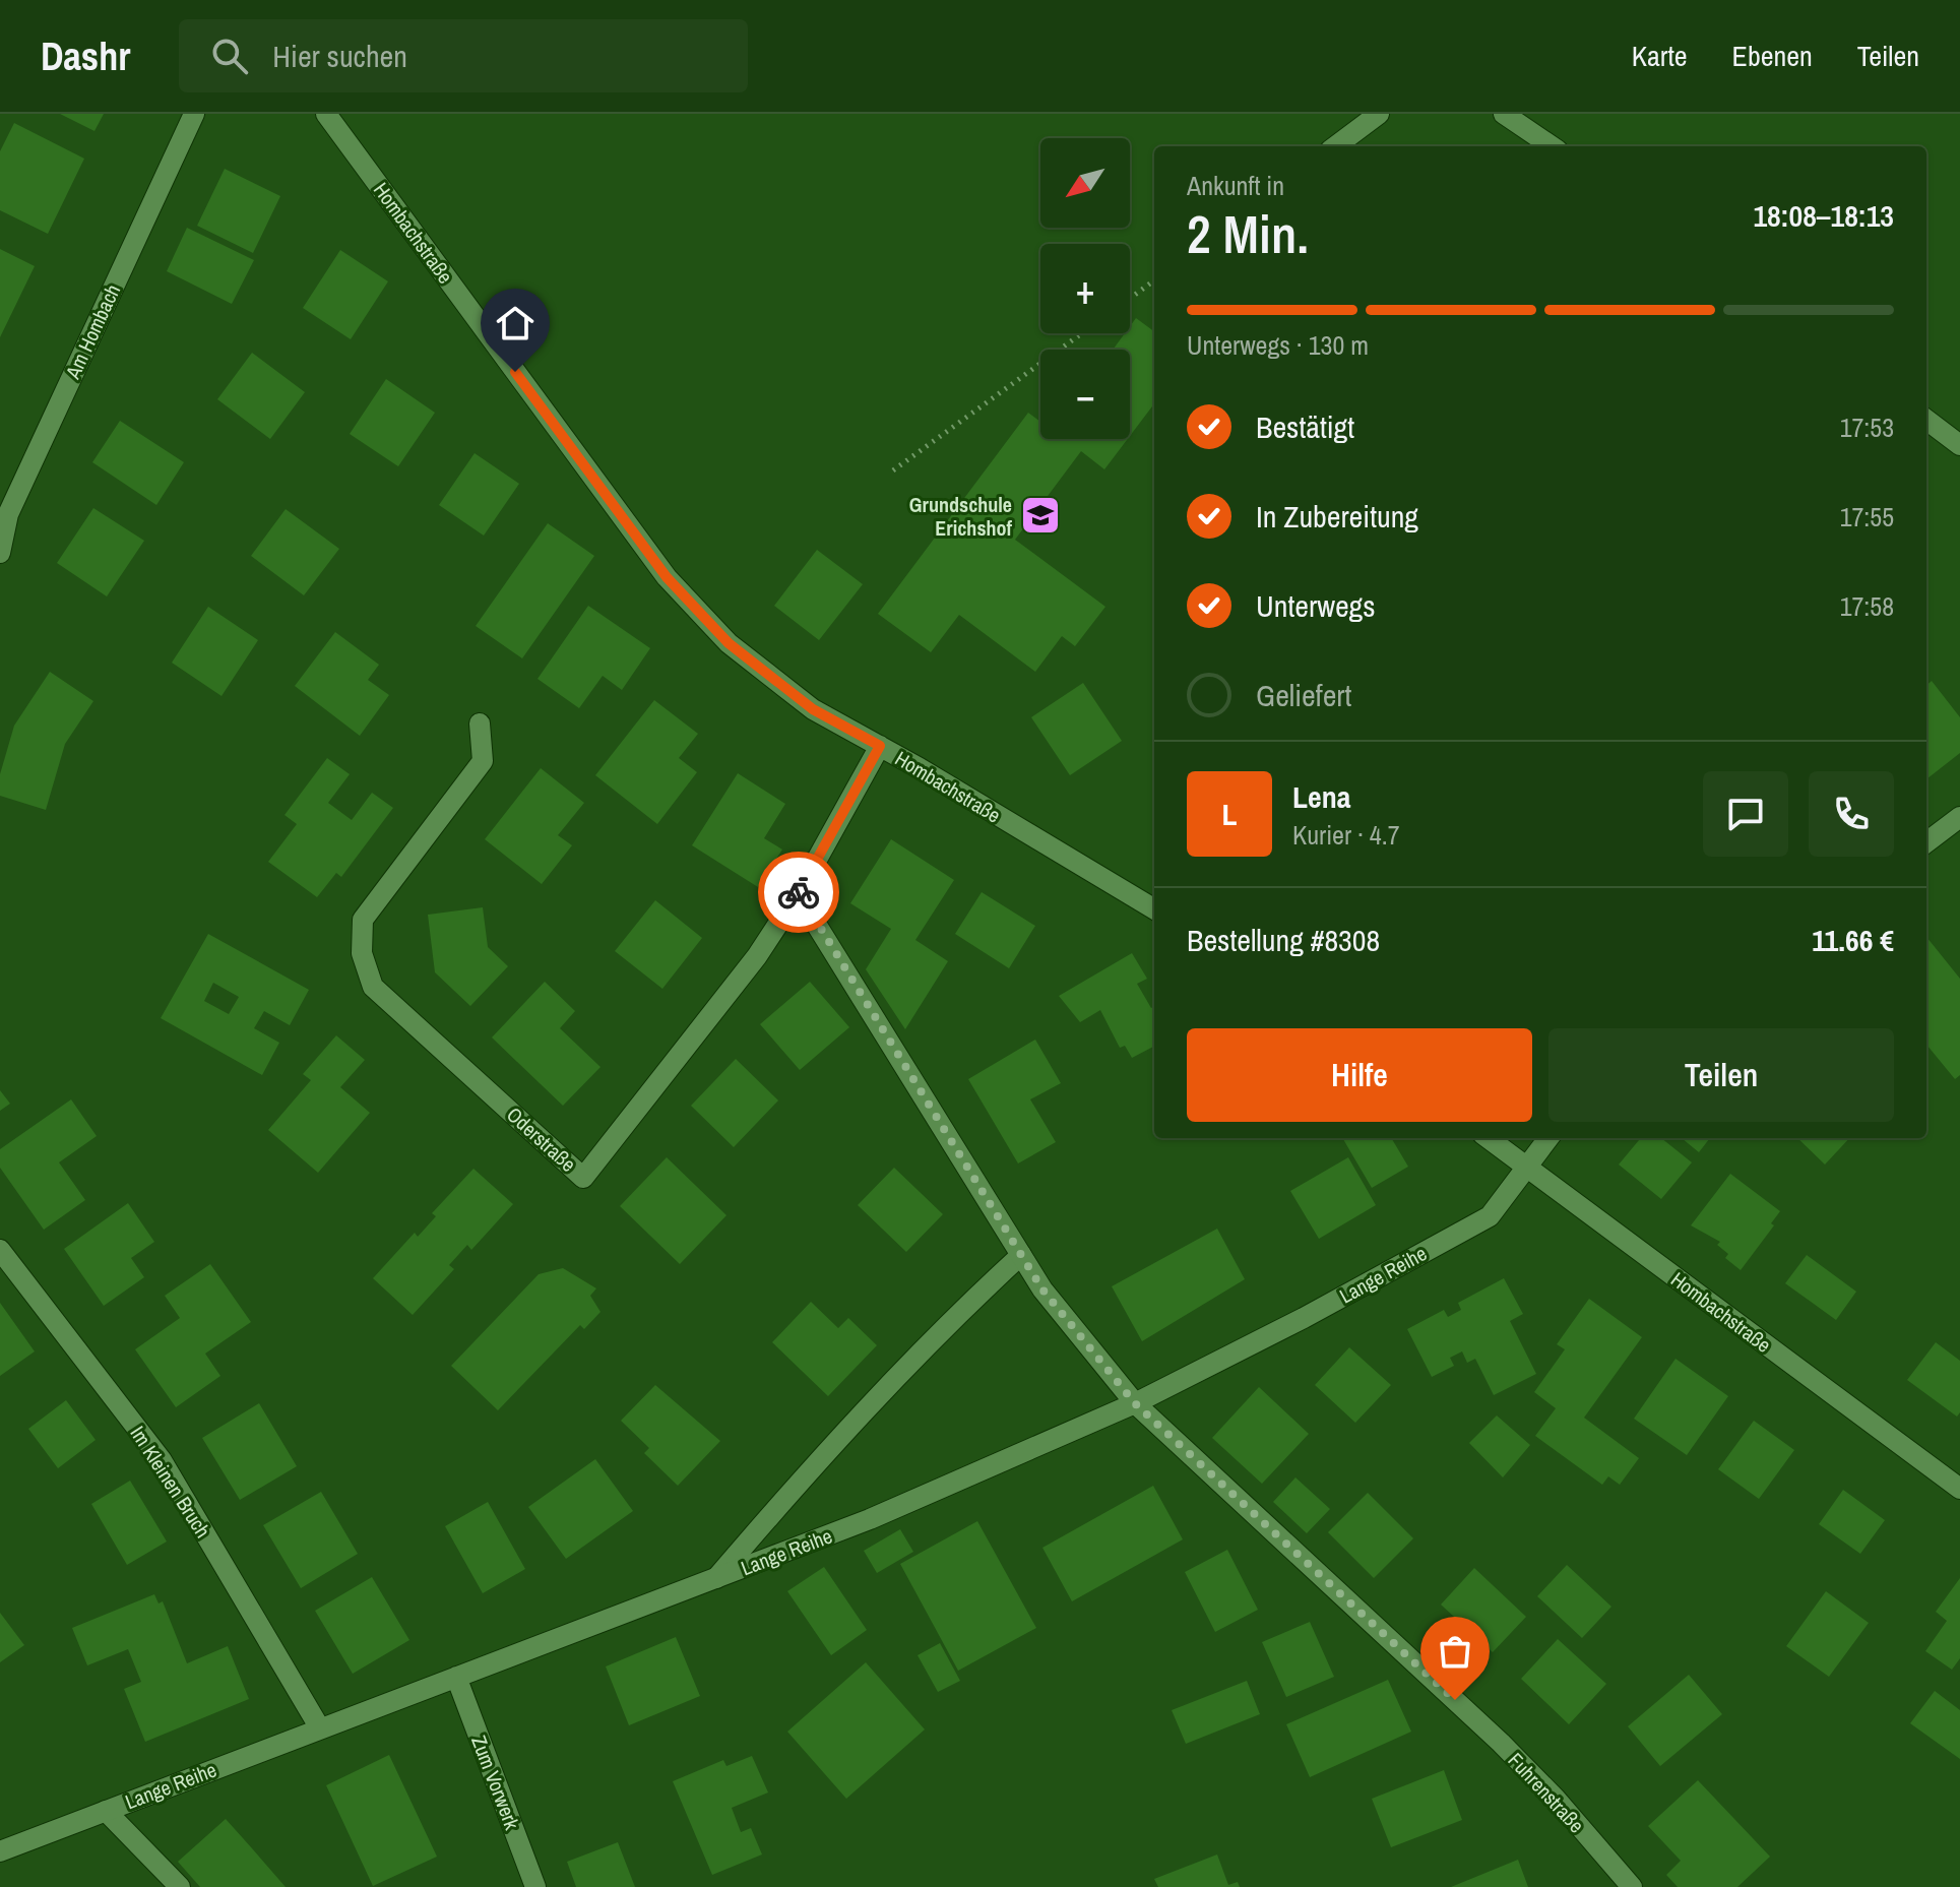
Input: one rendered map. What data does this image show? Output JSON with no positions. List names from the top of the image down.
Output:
{
  "streets": {
    "street": [
      "Hombachstraße",
      "Am Hombach",
      "Oderstraße",
      "Lange Reihe",
      "Im Kleinen Bruch",
      "Zum Vorwerk",
      "Fuhrenstraße"
    ]
  },
  "crossings": [
    ["Hombachstraße", "Oderstraße"],
    ["Hombachstraße", "Lange Reihe"],
    ["Oderstraße", "Fuhrenstraße"],
    ["Lange Reihe", "Im Kleinen Bruch"],
    ["Lange Reihe", "Zum Vorwerk"],
    ["Lange Reihe", "Fuhrenstraße"]
  ],
  "places": {
    "school or university": ["Grundschule Erichshof"]
  },
  "north": "bottom left",
  "page": {
    "header": "Dashr",
    "search": "Hier suchen",
    "nav": ["Karte", "Ebenen", "Teilen"],
    "map_buttons": ["+", "−"],
    "heading": ["2 Min.", "Ankunft in", "18:08–18:13"],
    "panel": [
      "Lena",
      "Kurier · 4.7",
      "Bestellung #8308",
      "11.66 €"
    ],
    "bar": "Unterwegs · 130 m",
    "list": [
      ["Bestätigt", "17:53"],
      ["In Zubereitung", "17:55"],
      ["Unterwegs", "17:58"],
      "Geliefert"
    ],
    "round": "L",
    "buttons": ["Hilfe", "Teilen"]
  }
}
